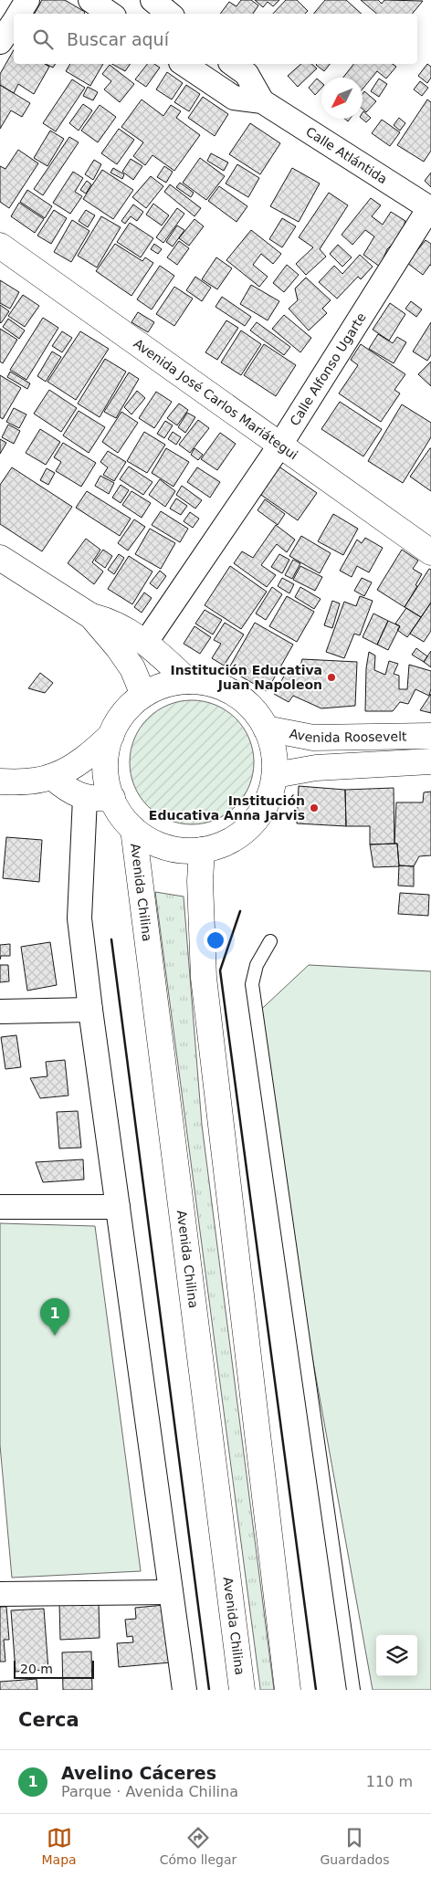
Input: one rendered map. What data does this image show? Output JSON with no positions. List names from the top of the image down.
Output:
{
  "streets": {
    "main road": ["Avenida José Carlos Mariátegui", "Avenida Roosevelt", "Avenida Chilina"],
    "street": ["Calle Atlántida", "Calle Alfonso Ugarte"]
  },
  "crossings": [
    ["Calle Atlántida", "Calle Alfonso Ugarte"],
    ["Calle Alfonso Ugarte", "Avenida José Carlos Mariátegui"]
  ],
  "places": ["Institución Educativa Juan Napoleon", "Institución Educativa Anna Jarvis"],
  "scale_bar": "20 m",
  "north": "bottom left",
  "page": {
    "search": "Buscar aquí",
    "pins": "1",
    "scale": "20 m",
    "heading": "Cerca",
    "list": [
      {
        "mark": "1",
        "name": "Avelino Cáceres",
        "note": "Parque · Avenida Chilina",
        "value": "110 m"
      }
    ],
    "nav": ["Mapa", "Cómo llegar", "Guardados"]
  }
}
